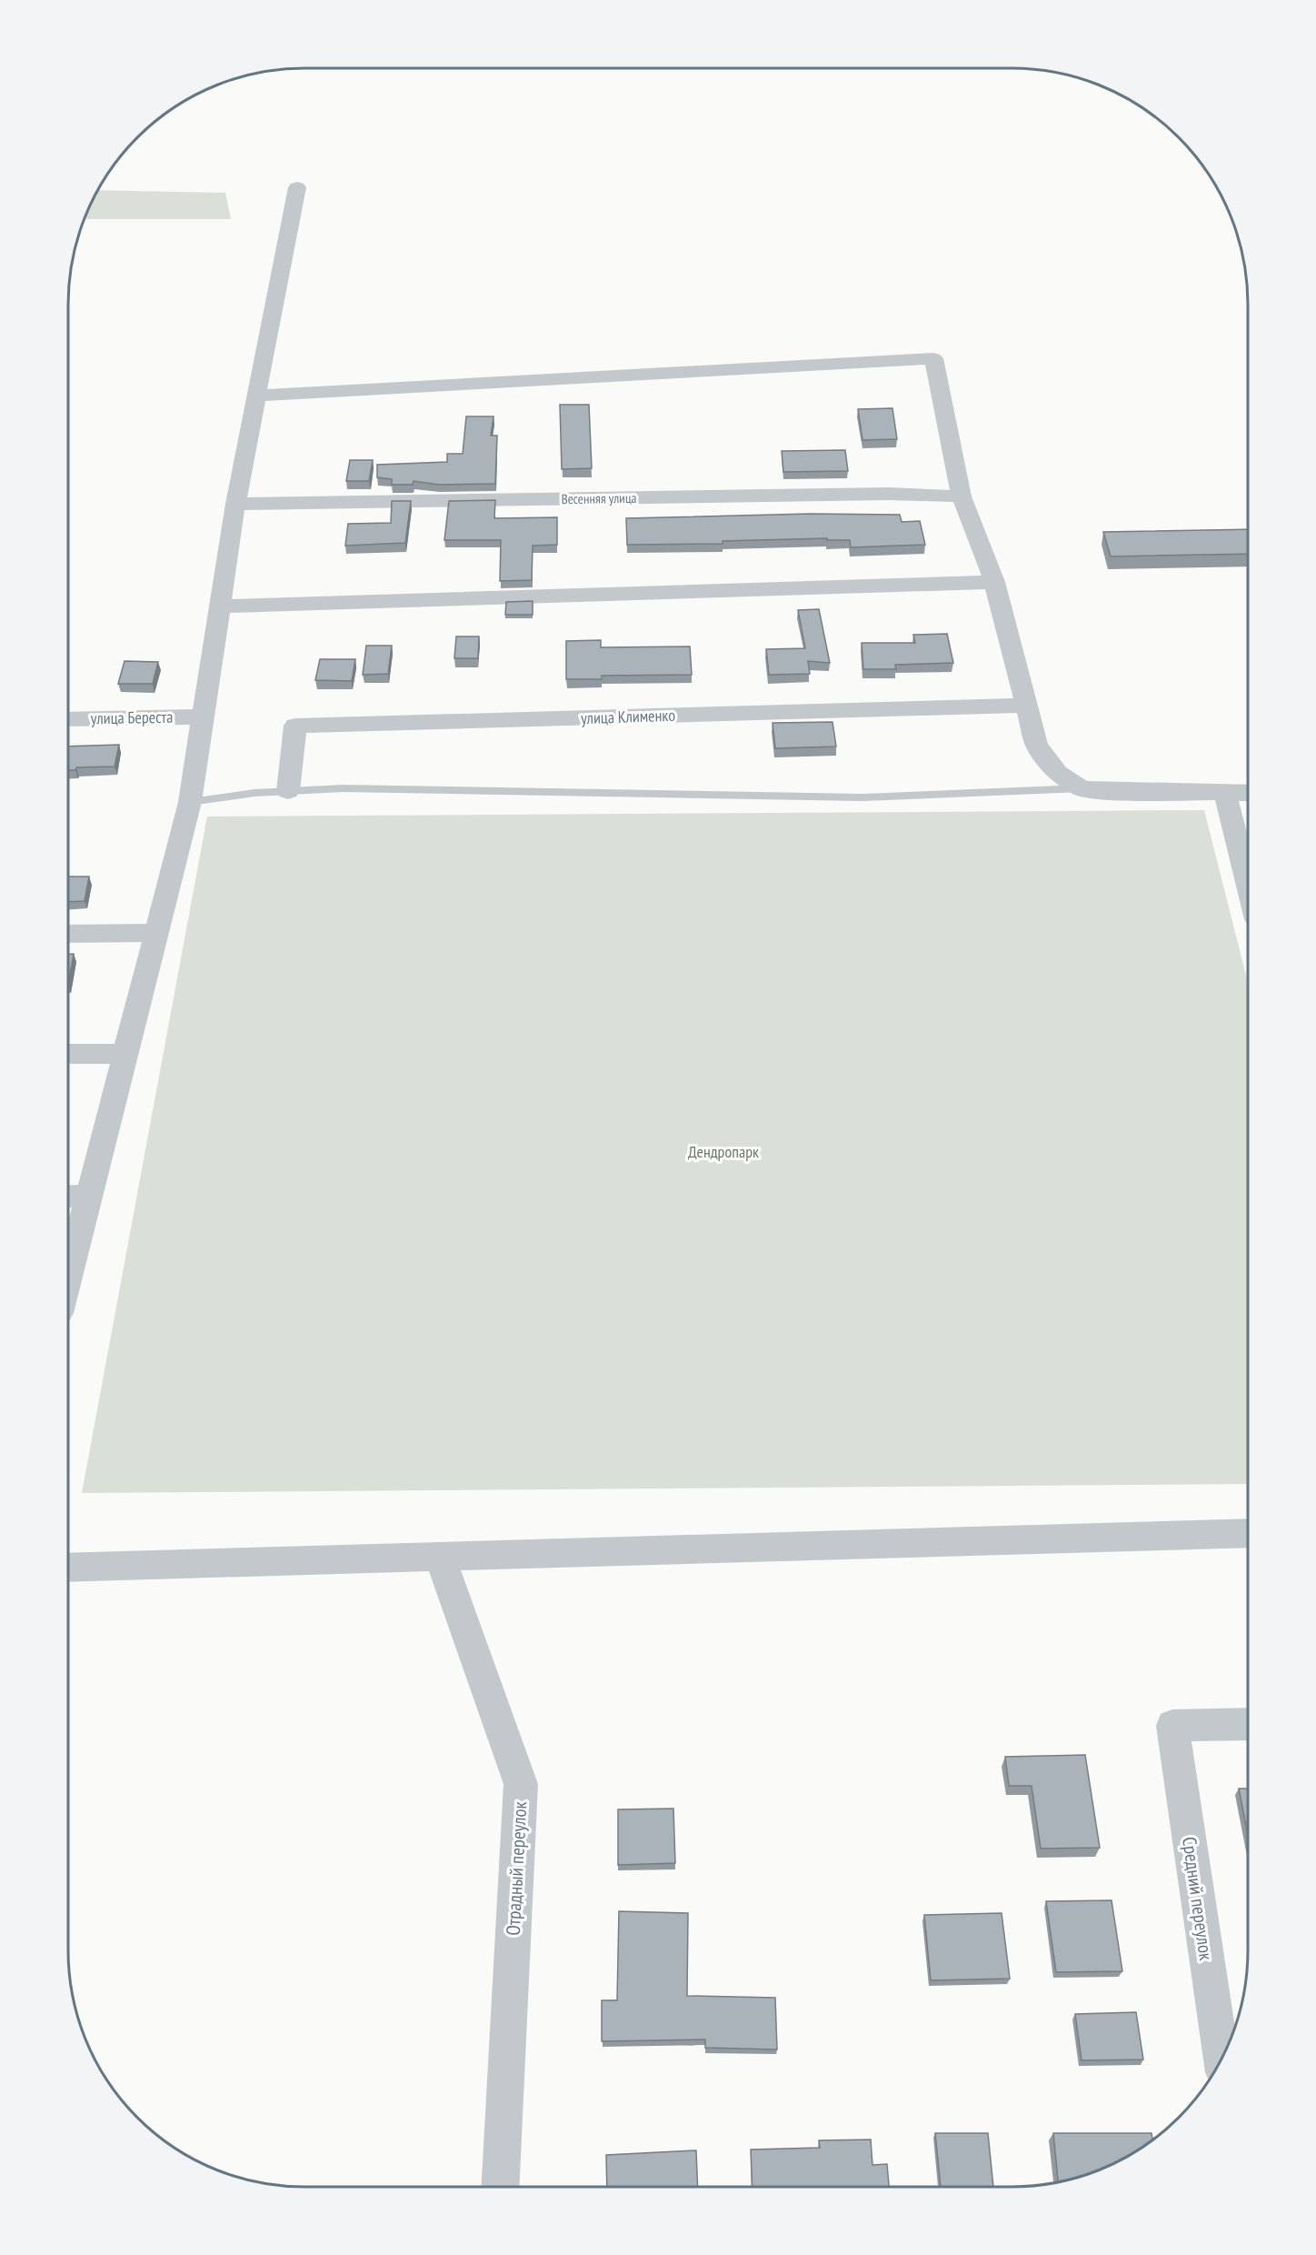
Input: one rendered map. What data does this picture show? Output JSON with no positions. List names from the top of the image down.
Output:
{
  "streets": {
    "street": [
      "Весенняя улица",
      "улица Клименко",
      "улица Береста",
      "Отрадный переулок",
      "Средний переулок"
    ]
  },
  "parks": ["Дендропарк"]
}
